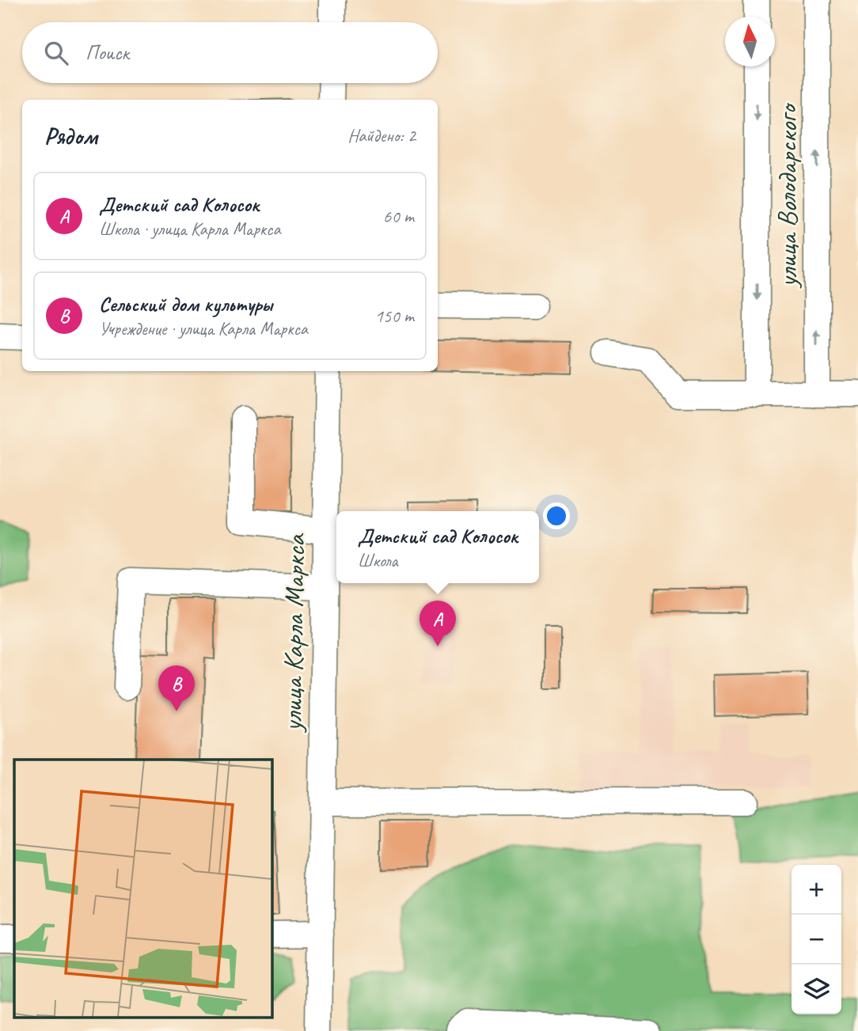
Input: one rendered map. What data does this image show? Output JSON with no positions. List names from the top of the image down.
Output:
{
  "streets": {
    "street": ["улица Володарского", "улица Карла Маркса"]
  },
  "north": "top",
  "page": {
    "search": "Поиск",
    "heading": ["Рядом", "Найдено: 2"],
    "list": [
      {
        "mark": "A",
        "name": "Детский сад Колосок",
        "note": "Школа · улица Карла Маркса",
        "value": "60 m"
      },
      {
        "mark": "B",
        "name": "Сельский дом культуры",
        "note": "Учреждение · улица Карла Маркса",
        "value": "150 m"
      }
    ],
    "popup": ["Детский сад Колосок", "Школа"],
    "pins": ["A", "B"],
    "map_buttons": ["+", "−"]
  }
}
